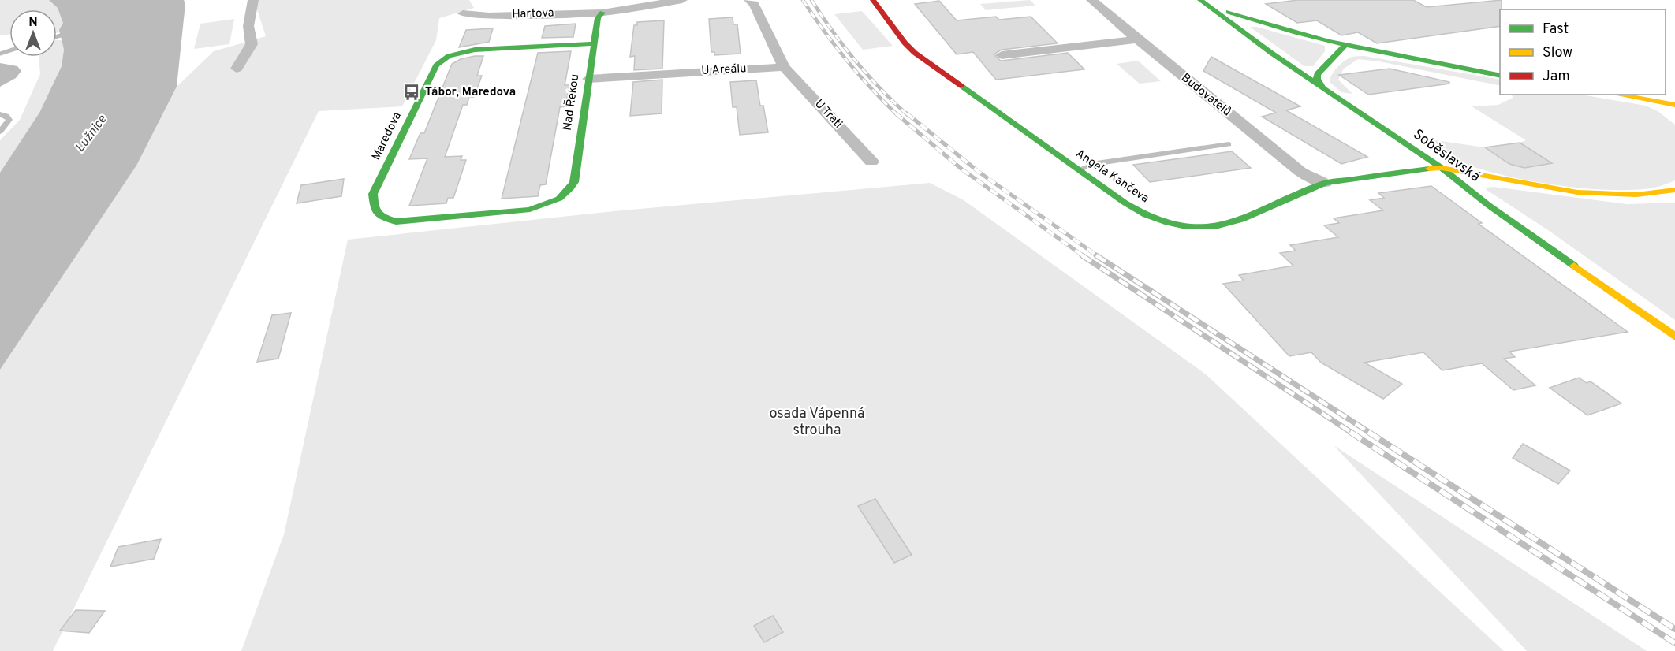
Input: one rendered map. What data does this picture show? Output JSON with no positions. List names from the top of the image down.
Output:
{
  "streets": {
    "street": [
      "Hartova",
      "U Areálu",
      "Budovatelů",
      "Nad Řekou",
      "U Trati",
      "Maredova",
      "Soběslavská",
      "Angela Kančeva"
    ]
  },
  "crossings": [
    ["Hartova", "Nad Řekou"],
    ["U Areálu", "Nad Řekou"],
    ["U Areálu", "U Trati"],
    ["Budovatelů", "Angela Kančeva"],
    ["Nad Řekou", "Maredova"],
    ["Soběslavská", "Angela Kančeva"]
  ],
  "water": ["Lužnice"],
  "parks": ["osada Vápenná strouha"],
  "places": {
    "bus stop": ["Tábor, Maredova"]
  },
  "legend": ["Fast", "Slow", "Jam"],
  "north": "top"
}
